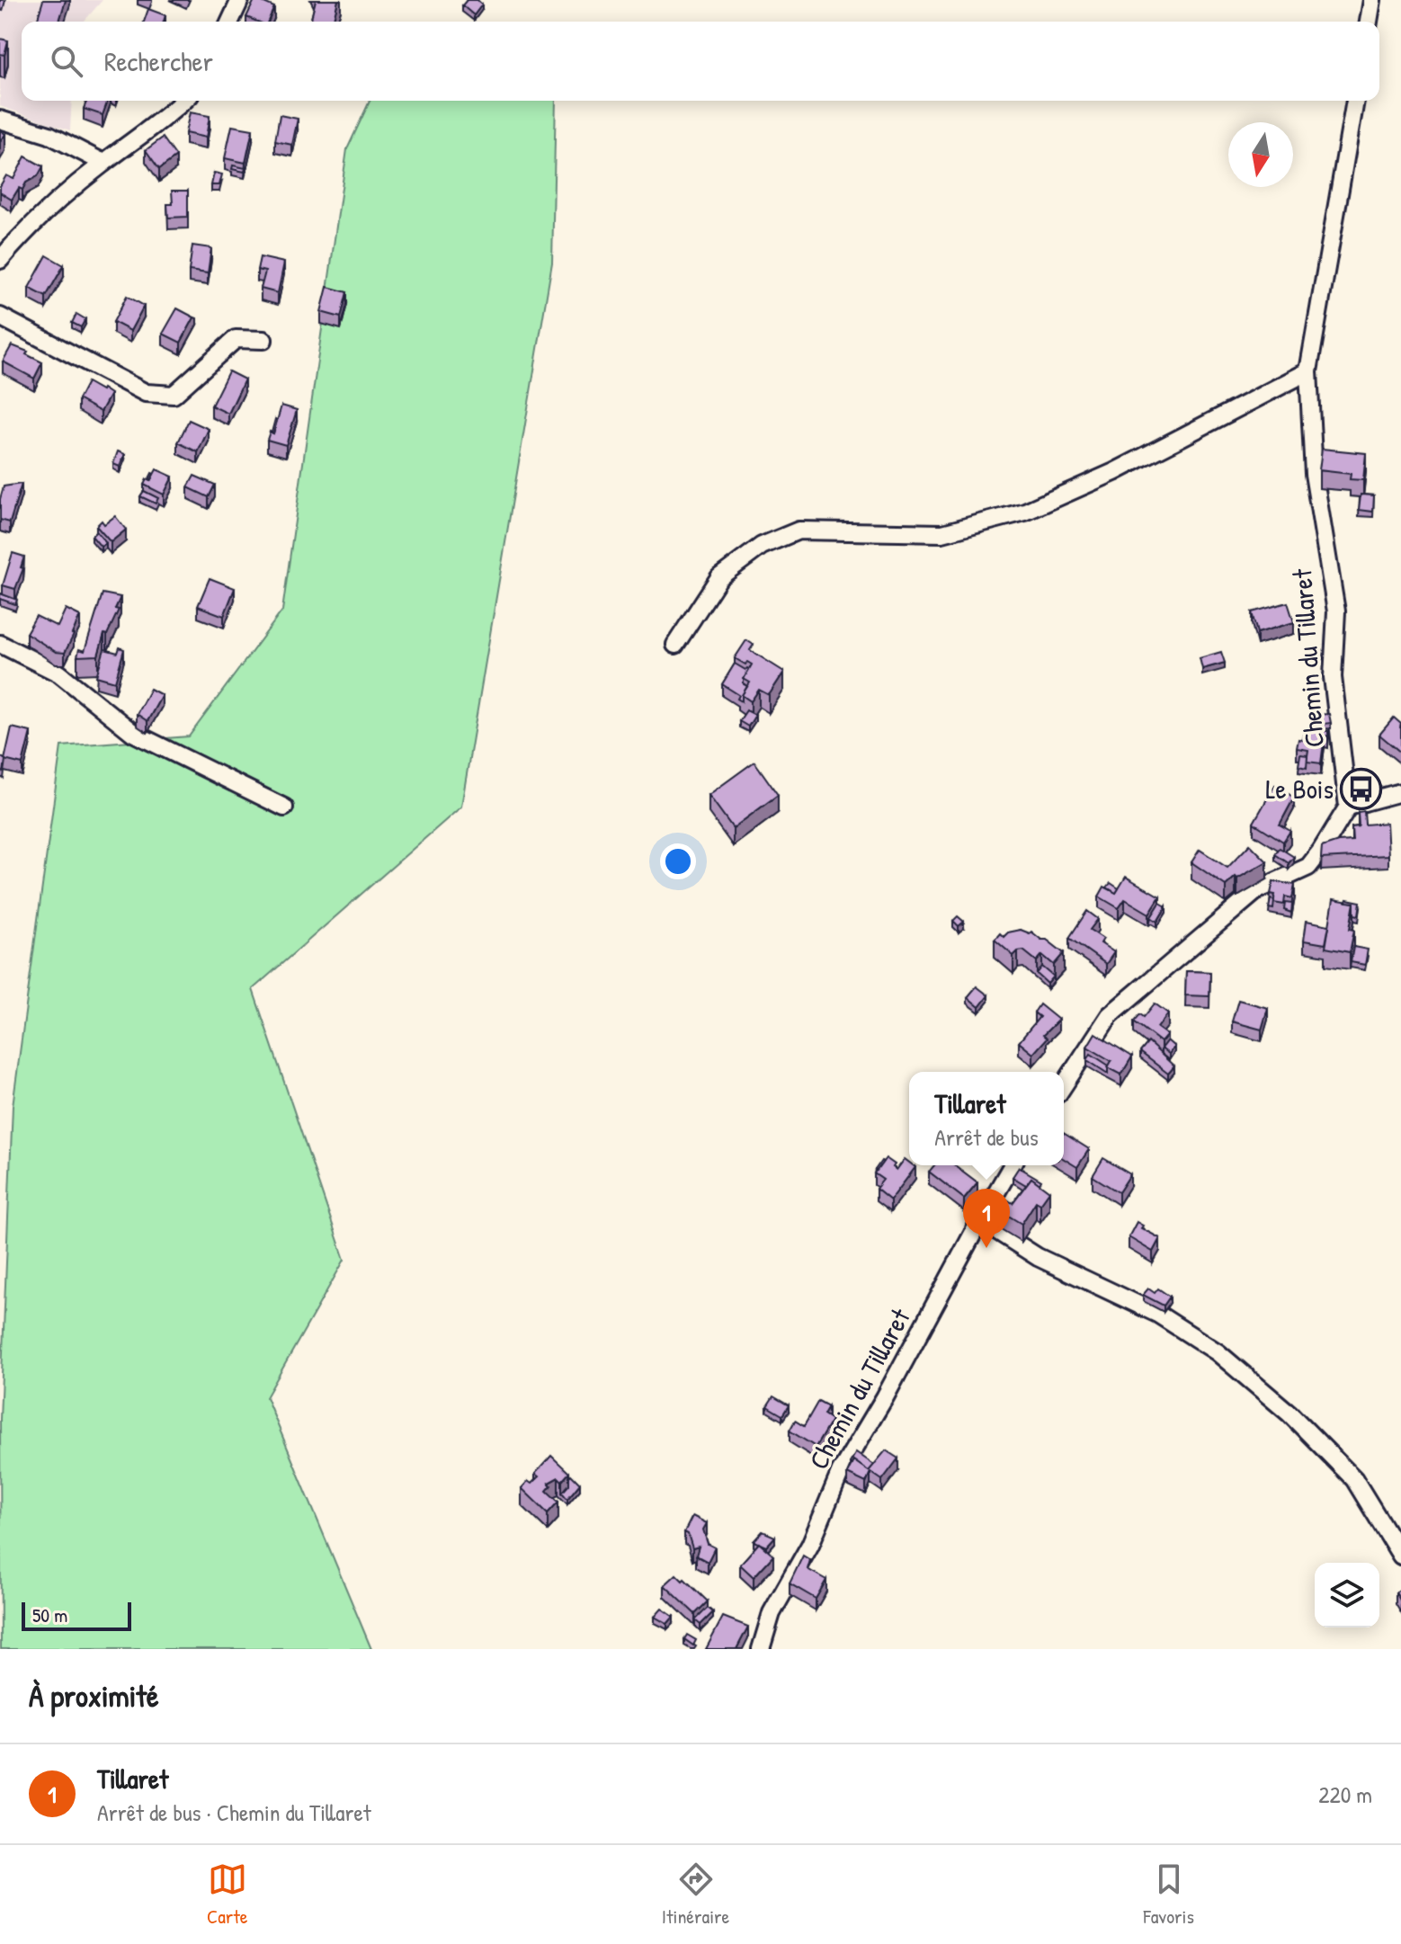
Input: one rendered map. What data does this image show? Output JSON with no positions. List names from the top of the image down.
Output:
{
  "streets": {
    "street": ["Chemin du Tillaret"]
  },
  "places": {
    "bus stop": ["Le Bois"]
  },
  "scale_bar": "50 m",
  "north": "bottom",
  "page": {
    "search": "Rechercher",
    "popup": ["Tillaret", "Arrêt de bus"],
    "pins": "1",
    "scale": "50 m",
    "heading": "À proximité",
    "list": [
      {
        "mark": "1",
        "name": "Tillaret",
        "note": "Arrêt de bus · Chemin du Tillaret",
        "value": "220 m"
      }
    ],
    "nav": ["Carte", "Itinéraire", "Favoris"]
  }
}
